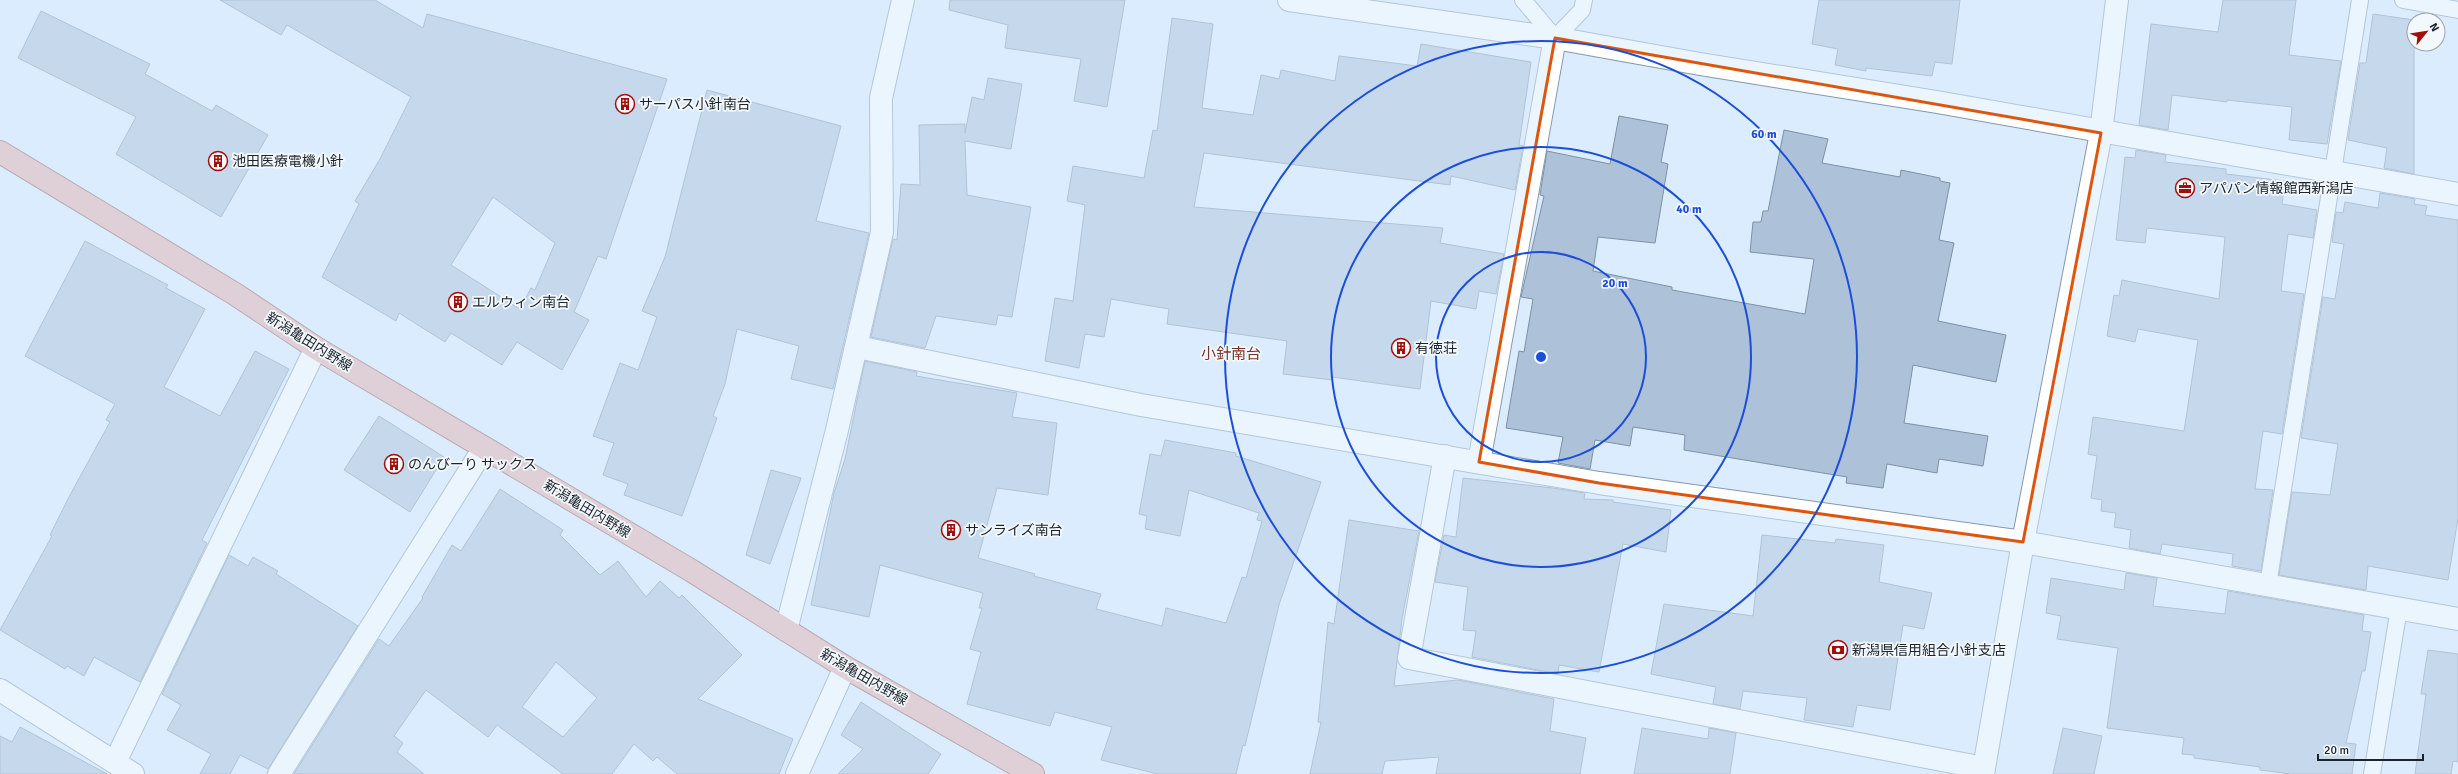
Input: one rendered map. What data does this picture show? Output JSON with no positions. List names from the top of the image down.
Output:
{
  "streets": {
    "main road": ["新潟亀田内野線"]
  },
  "districts": ["小針南台"],
  "places": {
    "building": [
      "サーパス小針南台",
      "池田医療電機小針",
      "エルウィン南台",
      "有徳荘",
      "のんびーり サックス",
      "サンライズ南台"
    ],
    "office": ["アパパン情報館西新潟店"],
    "bank": ["新潟県信用組合小針支店"]
  },
  "scale_bar": "20 m",
  "north": "top right",
  "rings": ["60 m", "40 m", "20 m"]
}
